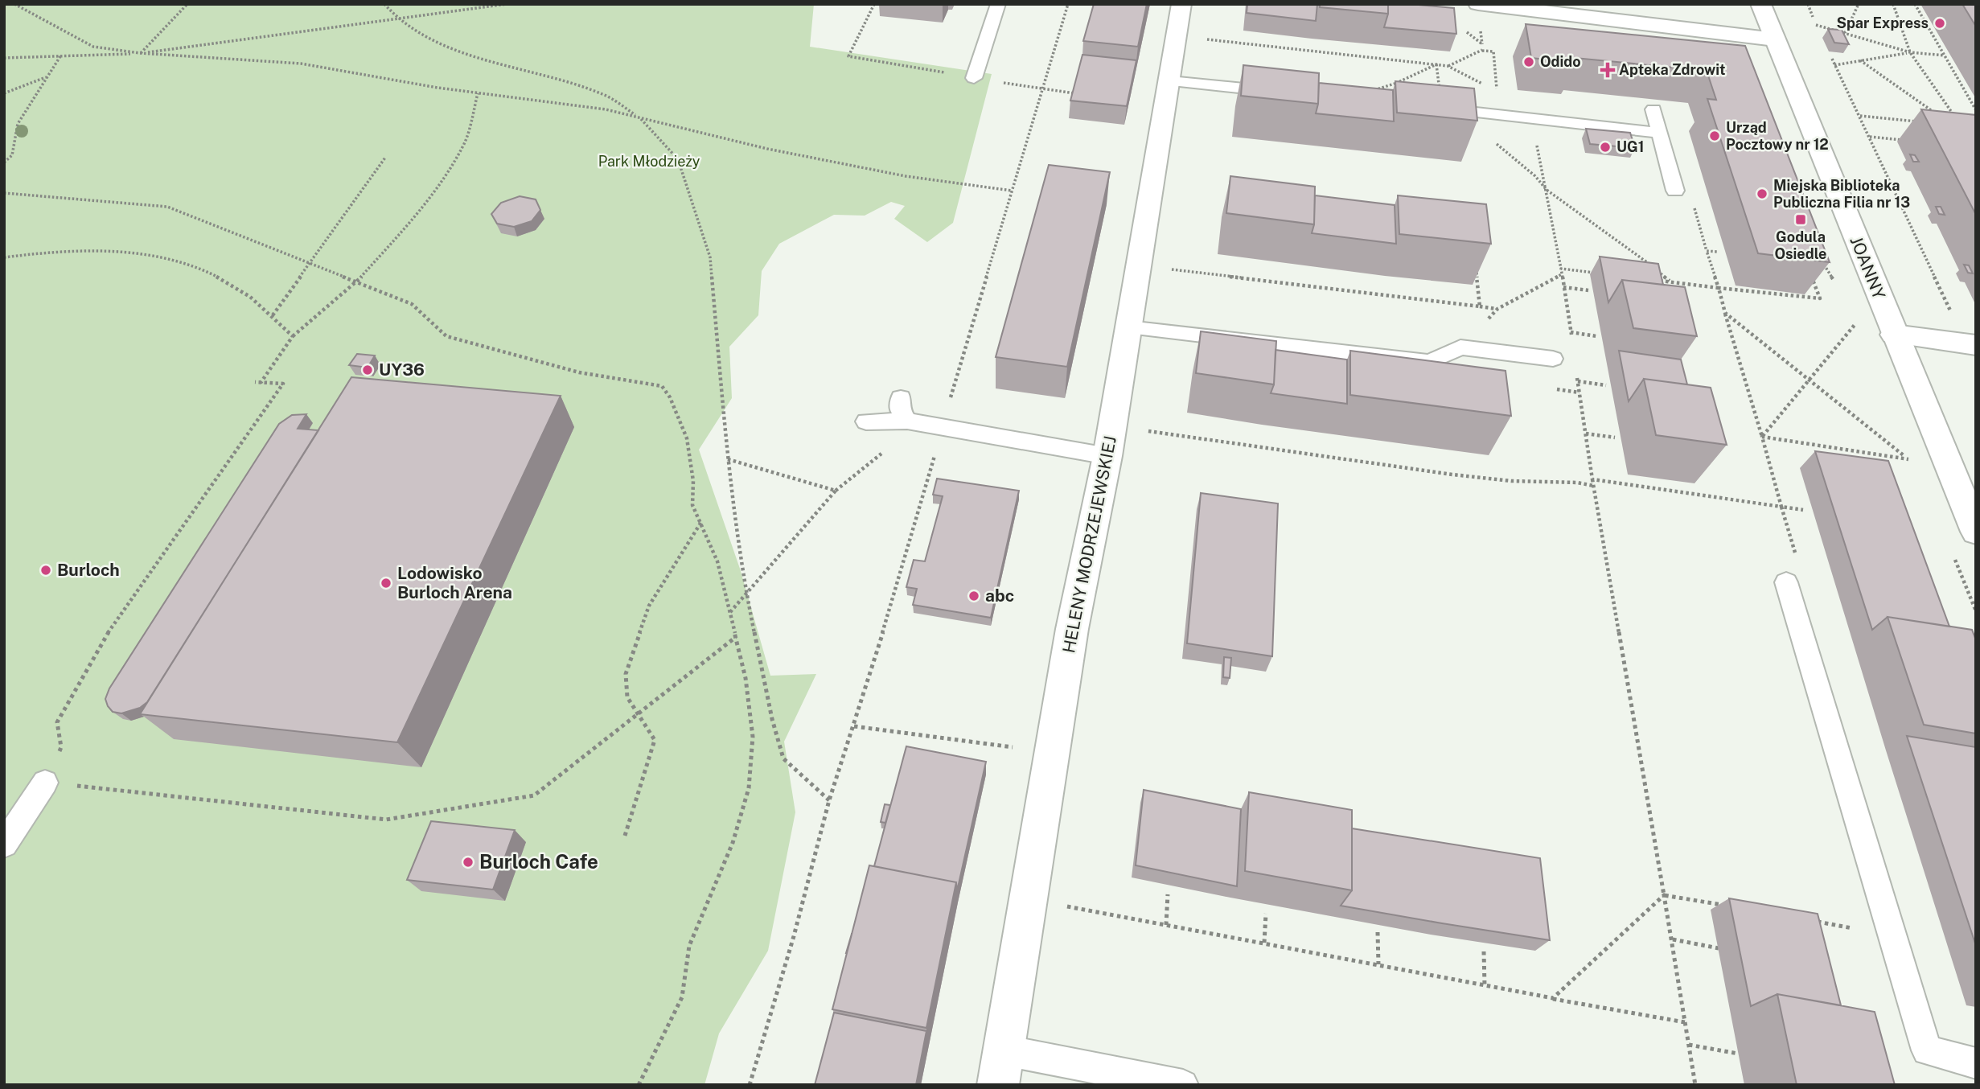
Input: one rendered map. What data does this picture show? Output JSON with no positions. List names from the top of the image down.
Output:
{
  "streets": {
    "street": ["JOANNY", "HELENY MODRZEJEWSKIEJ"]
  },
  "parks": ["Park Młodzieży"],
  "places": {
    "other": [
      "Spar Express",
      "Odido",
      "Urząd Pocztowy nr 12",
      "UG1",
      "Miejska Biblioteka Publiczna Filia nr 13",
      "UY36",
      "Burloch",
      "Lodowisko Burloch Arena",
      "abc",
      "Burloch Cafe"
    ],
    "health": ["Apteka Zdrowit"],
    "transit": ["Godula Osiedle"]
  }
}
